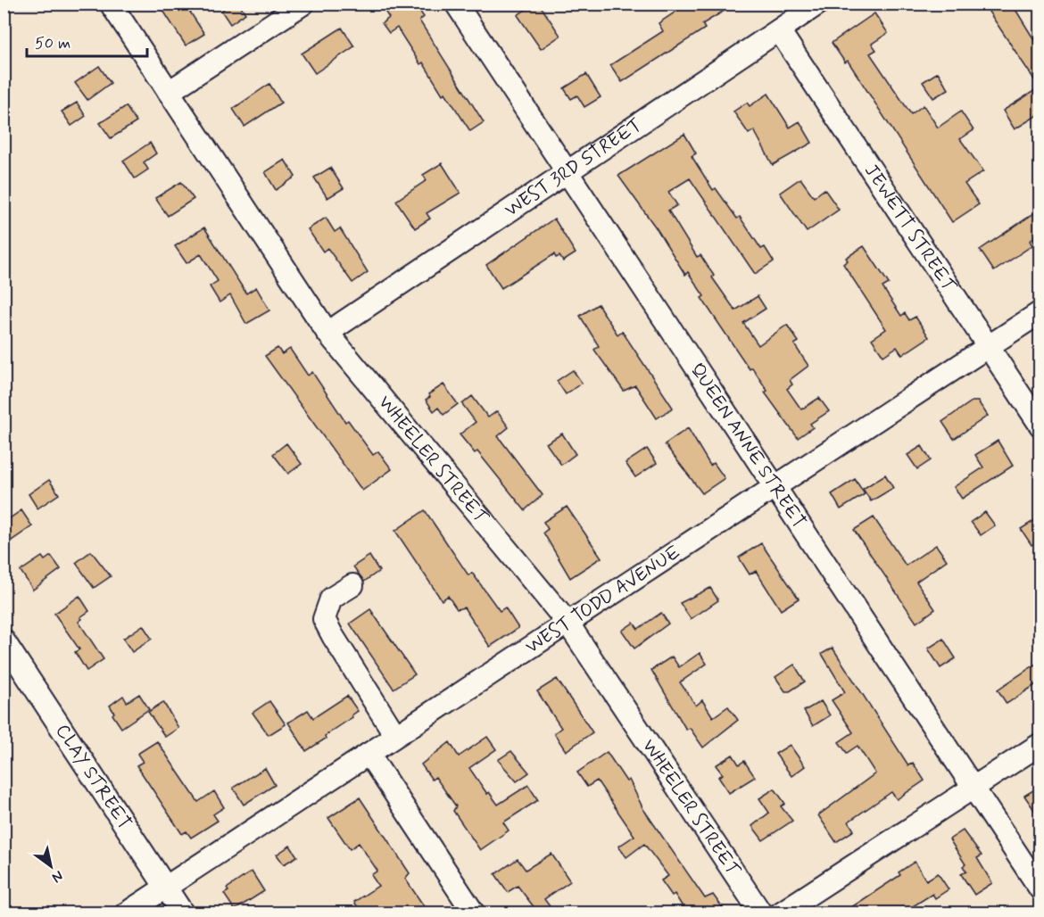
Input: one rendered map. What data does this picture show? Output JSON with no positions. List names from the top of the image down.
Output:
{
  "streets": {
    "street": [
      "WEST 3RD STREET",
      "JEWETT STREET",
      "QUEEN ANNE STREET",
      "WHEELER STREET",
      "WEST TODD AVENUE",
      "CLAY STREET"
    ]
  },
  "crossings": [
    ["WEST 3RD STREET", "JEWETT STREET"],
    ["WEST 3RD STREET", "QUEEN ANNE STREET"],
    ["WEST 3RD STREET", "WHEELER STREET"],
    ["JEWETT STREET", "WEST TODD AVENUE"],
    ["QUEEN ANNE STREET", "WEST TODD AVENUE"],
    ["WHEELER STREET", "WEST TODD AVENUE"],
    ["WEST TODD AVENUE", "CLAY STREET"]
  ],
  "scale_bar": "50 m",
  "north": "bottom right"
}
